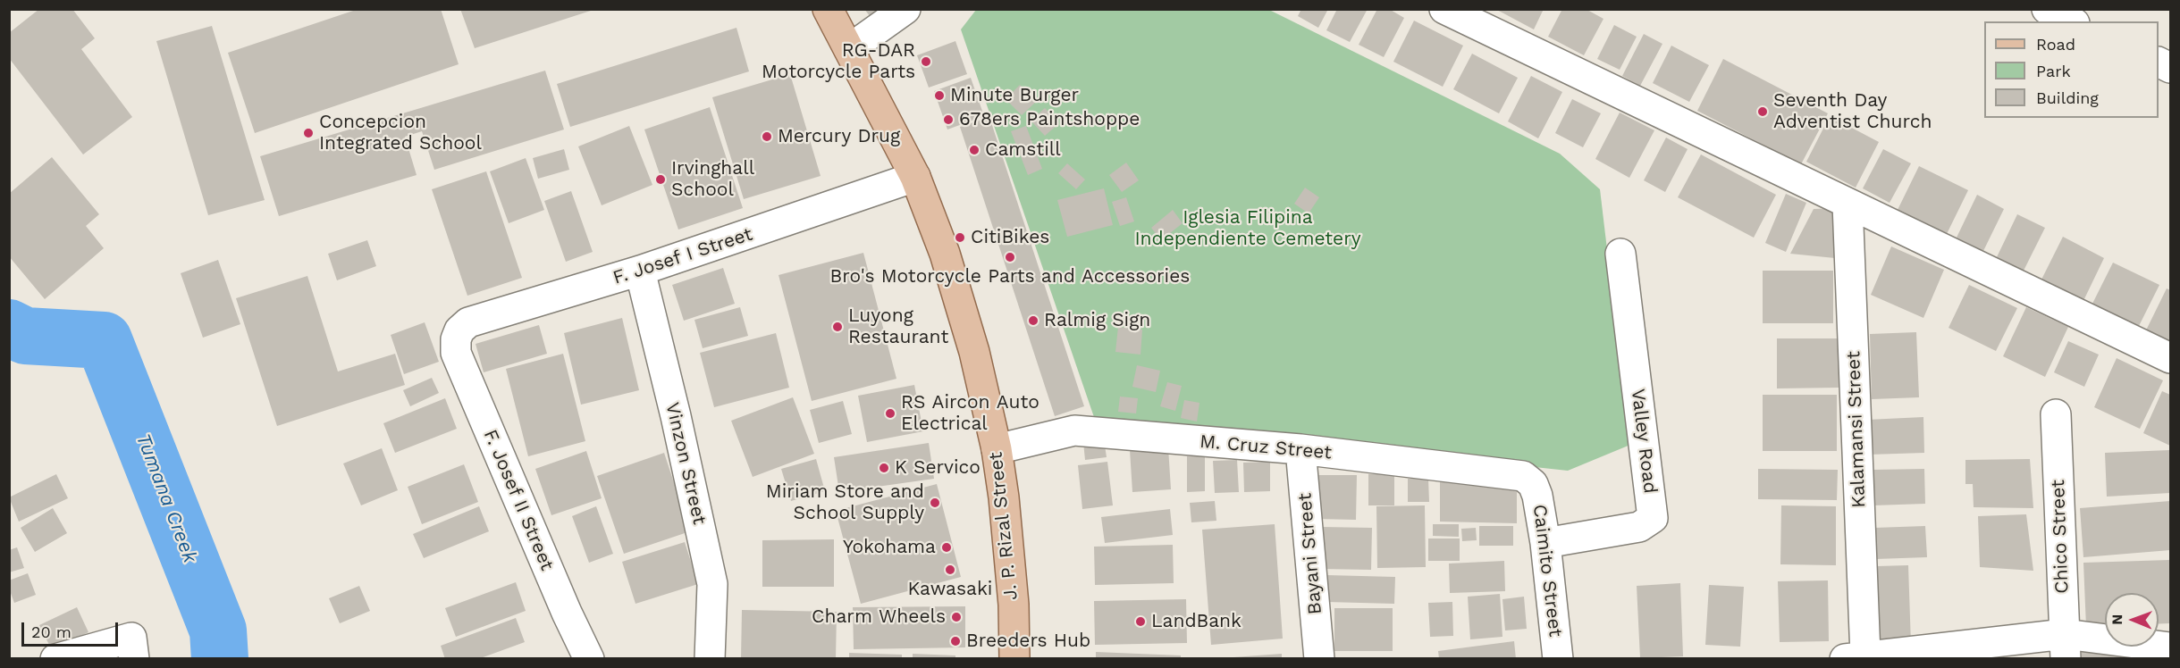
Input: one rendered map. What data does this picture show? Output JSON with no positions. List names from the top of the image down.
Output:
{
  "streets": {
    "main road": ["J. P. Rizal Street"],
    "street": [
      "F. Josef I Street",
      "Kalamansi Street",
      "Valley Road",
      "M. Cruz Street",
      "Vinzon Street",
      "F. Josef II Street",
      "Chico Street",
      "Bayani Street",
      "Caimito Street"
    ]
  },
  "crossings": [
    ["F. Josef I Street", "Vinzon Street"],
    ["F. Josef I Street", "F. Josef II Street"],
    ["F. Josef I Street", "J. P. Rizal Street"],
    ["Valley Road", "Caimito Street"],
    ["M. Cruz Street", "J. P. Rizal Street"],
    ["M. Cruz Street", "Bayani Street"],
    ["M. Cruz Street", "Caimito Street"]
  ],
  "water": ["Tumana Creek"],
  "parks": ["Iglesia Filipina Independiente Cemetery"],
  "places": [
    "RG-DAR Motorcycle Parts",
    "Minute Burger",
    "Seventh Day Adventist Church",
    "678ers Paintshoppe",
    "Concepcion Integrated School",
    "Mercury Drug",
    "Camstill",
    "Irvinghall School",
    "CitiBikes",
    "Bro's Motorcycle Parts and Accessories",
    "Ralmig Sign",
    "Luyong Restaurant",
    "RS Aircon Auto Electrical",
    "K Servico",
    "Miriam Store and School Supply",
    "Yokohama",
    "Kawasaki",
    "Charm Wheels",
    "LandBank",
    "Breeders Hub"
  ],
  "legend": ["Road", "Park", "Building"],
  "scale_bar": "20 m",
  "north": "left"
}
